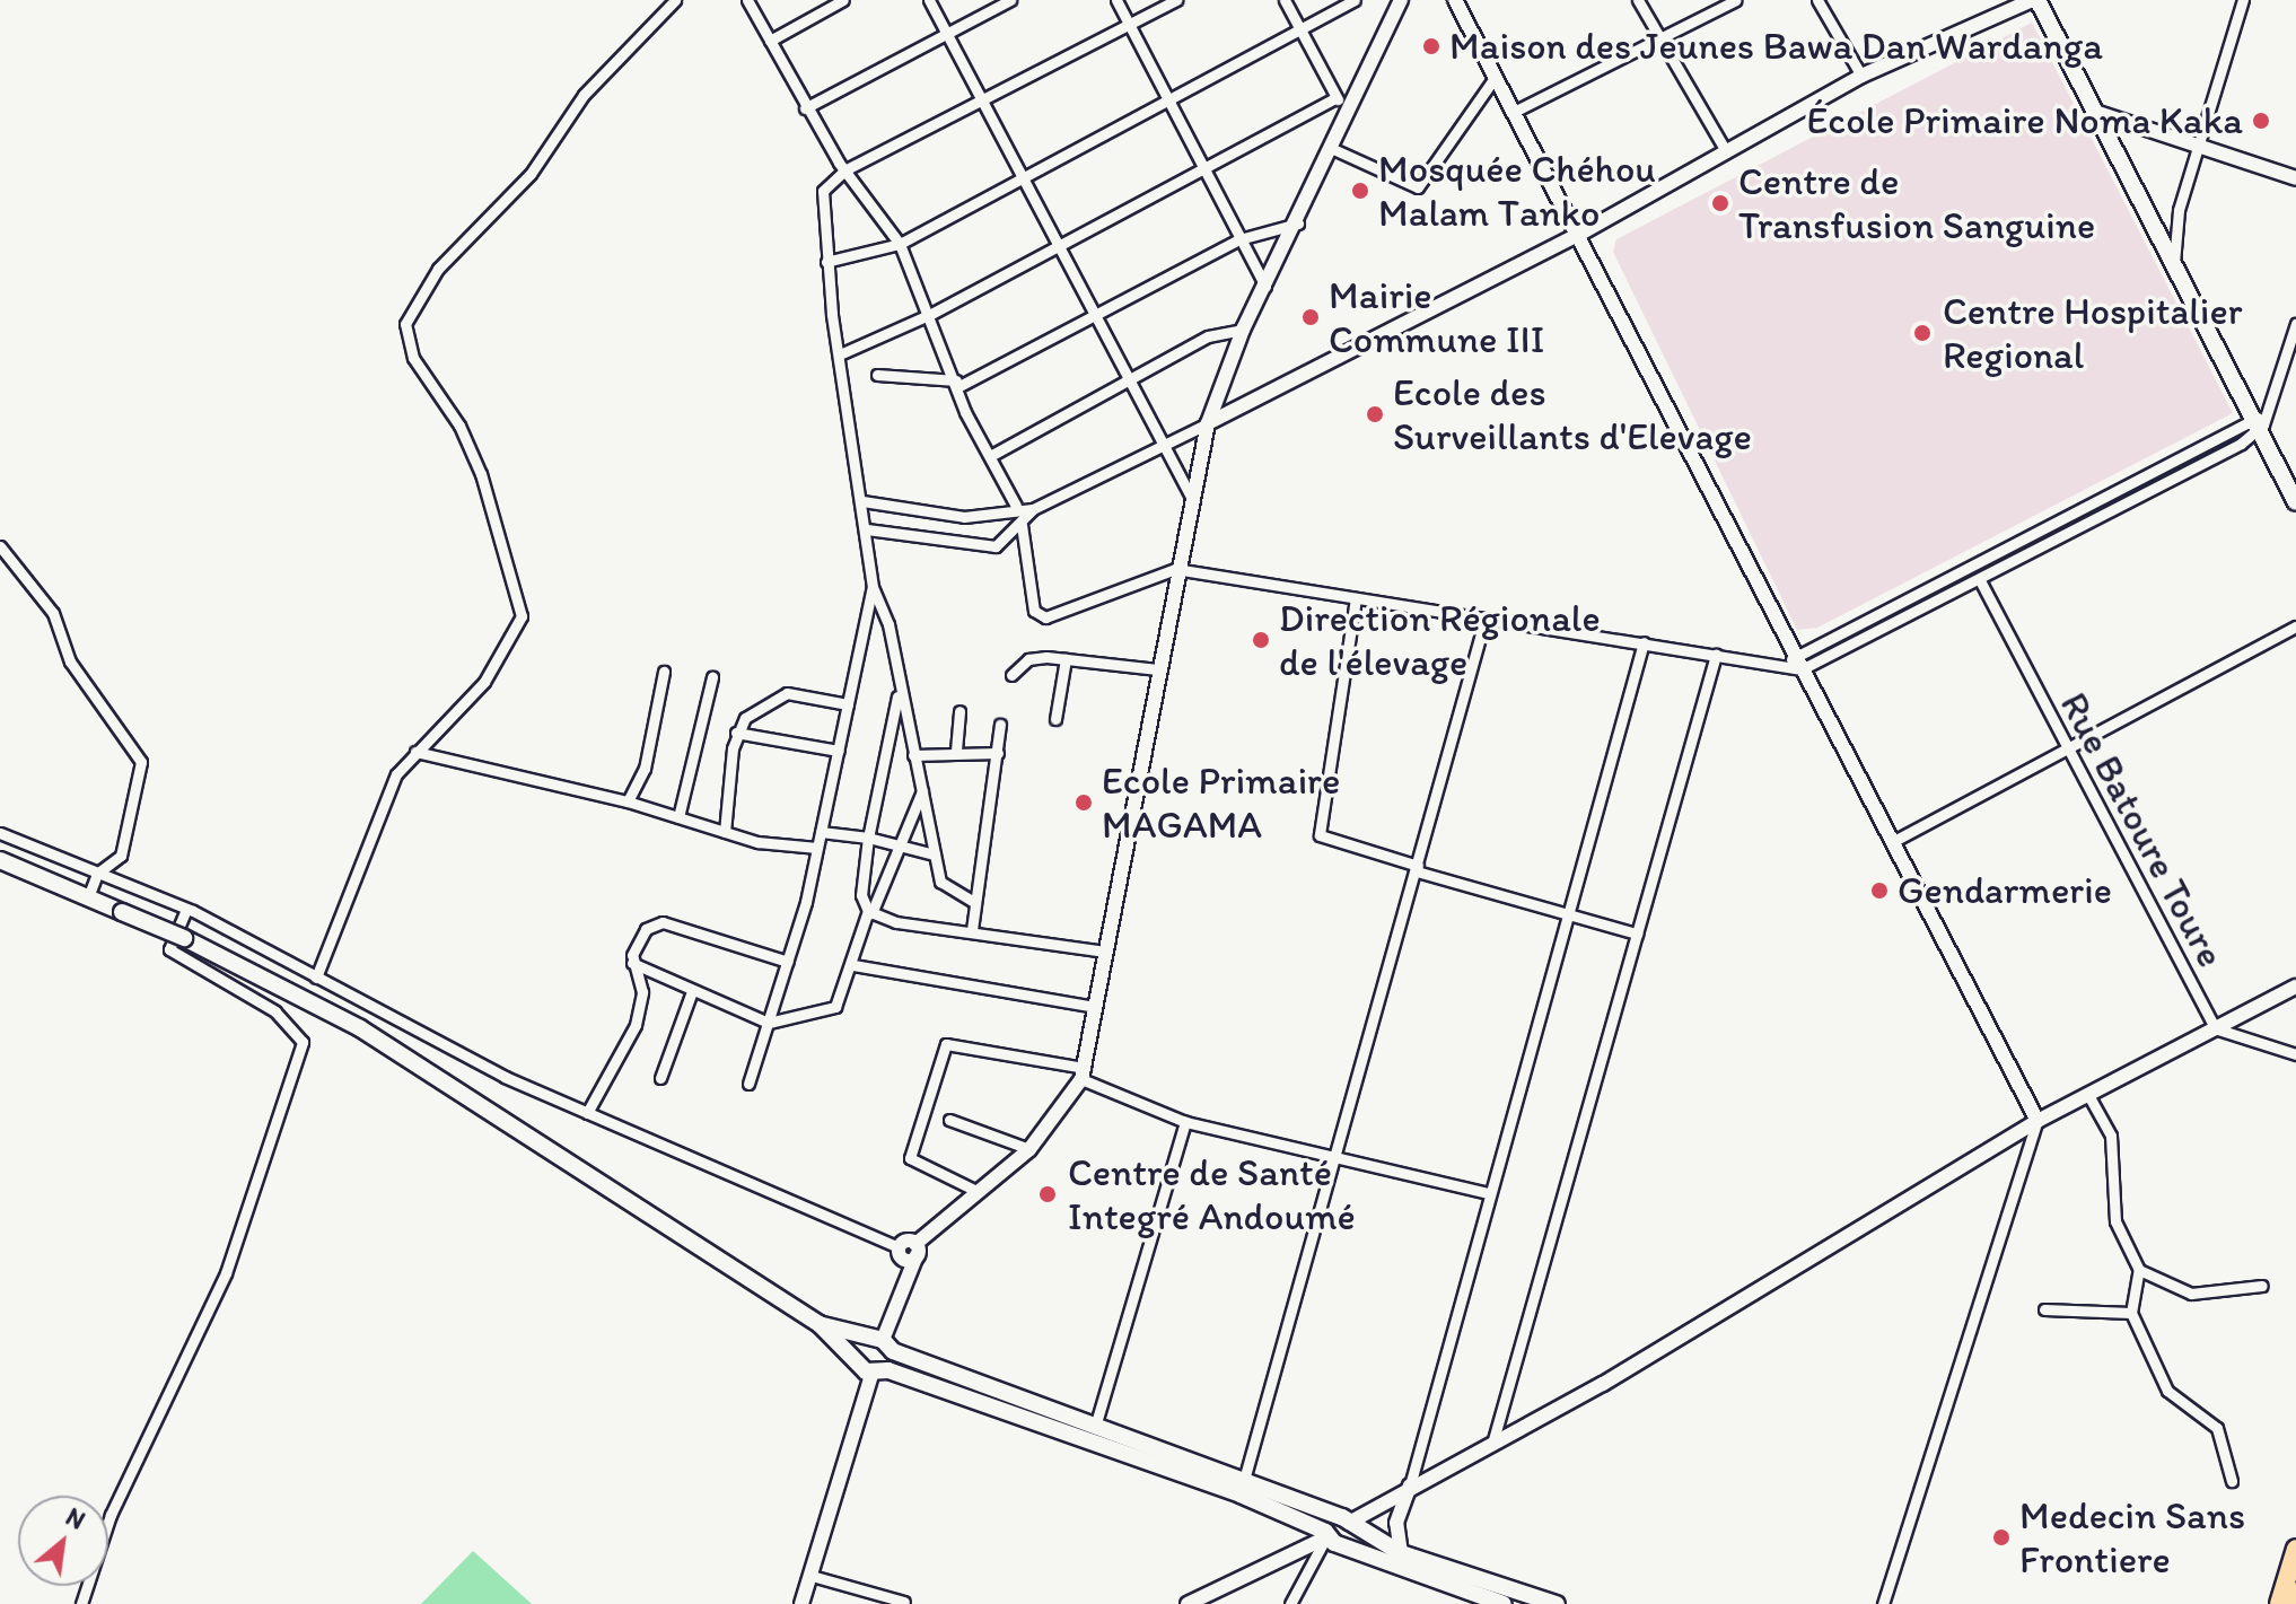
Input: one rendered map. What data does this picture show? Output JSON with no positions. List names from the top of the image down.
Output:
{
  "streets": {
    "street": ["Rue Batoure Toure"]
  },
  "places": [
    "Maison des Jeunes Bawa Dan Wardanga",
    "École Primaire Noma Kaka",
    "Mosquée Chéhou Malam Tanko",
    "Centre de Transfusion Sanguine",
    "Mairie Commune III",
    "Centre Hospitalier Regional",
    "Ecole des Surveillants d'Elevage",
    "Direction Régionale de l'élevage",
    "Ecole Primaire MAGAMA",
    "Gendarmerie",
    "Centre de Santé Integré Andoumé",
    "Medecin Sans Frontiere"
  ],
  "north": "top right"
}
